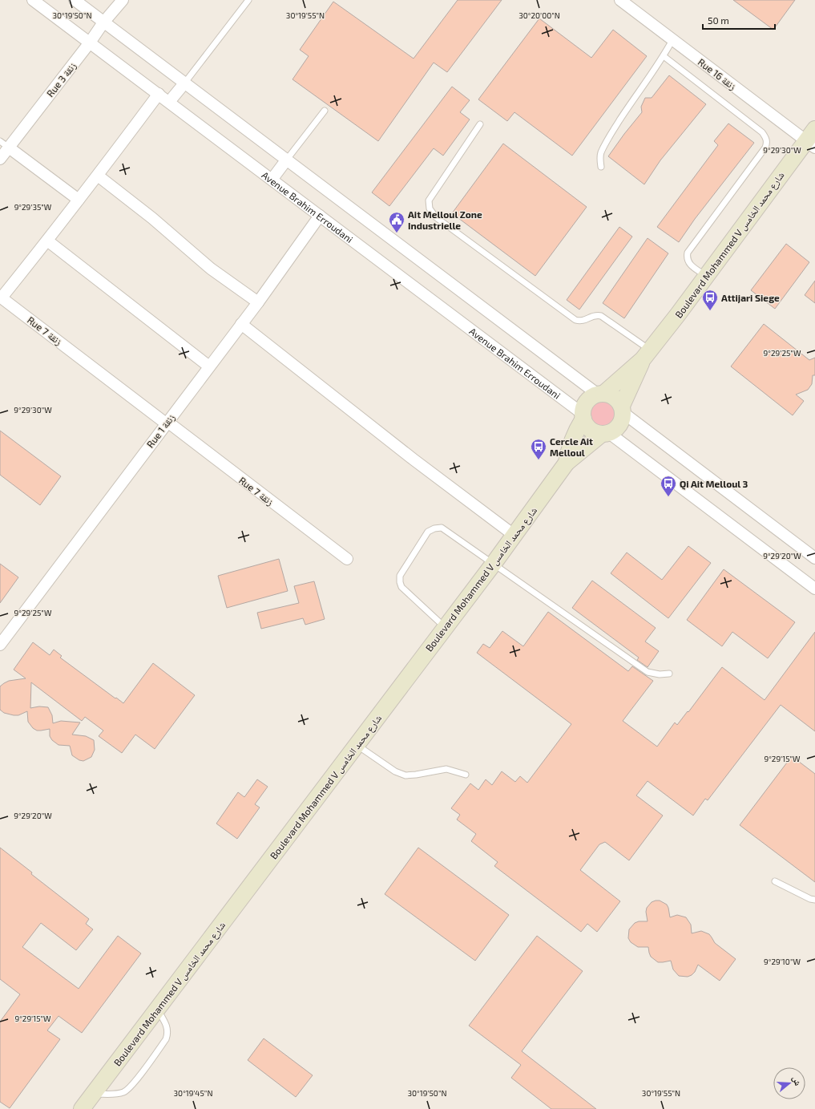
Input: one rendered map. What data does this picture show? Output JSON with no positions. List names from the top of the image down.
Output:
{
  "streets": {
    "main road": ["Boulevard Mohammed V شارع محمد الخامس"],
    "street": [
      "Rue 16 زنقة",
      "Rue 3 زنقة",
      "Avenue Brahim Erroudani",
      "Rue 7 زنقة",
      "Rue 1 زنقة"
    ]
  },
  "crossings": [
    ["Rue 16 زنقة", "Boulevard Mohammed V شارع محمد الخامس"],
    ["Rue 3 زنقة", "Avenue Brahim Erroudani"],
    ["Avenue Brahim Erroudani", "Boulevard Mohammed V شارع محمد الخامس"],
    ["Avenue Brahim Erroudani", "Rue 1 زنقة"],
    ["Rue 7 زنقة", "Rue 1 زنقة"]
  ],
  "places": {
    "public building": ["Ait Melloul Zone Industrielle"],
    "bus stop": ["Attijari Siege", "Cercle Ait Melloul", "Qi Ait Melloul 3"]
  },
  "scale_bar": "50 m",
  "north": "right",
  "coordinates": [
    "30°19'50\"N",
    "30°19'55\"N",
    "30°20'00\"N",
    "9°29'30\"W",
    "9°29'35\"W",
    "9°29'25\"W",
    "9°29'20\"W",
    "9°29'15\"W",
    "9°29'10\"W",
    "30°19'45\"N"
  ]
}
